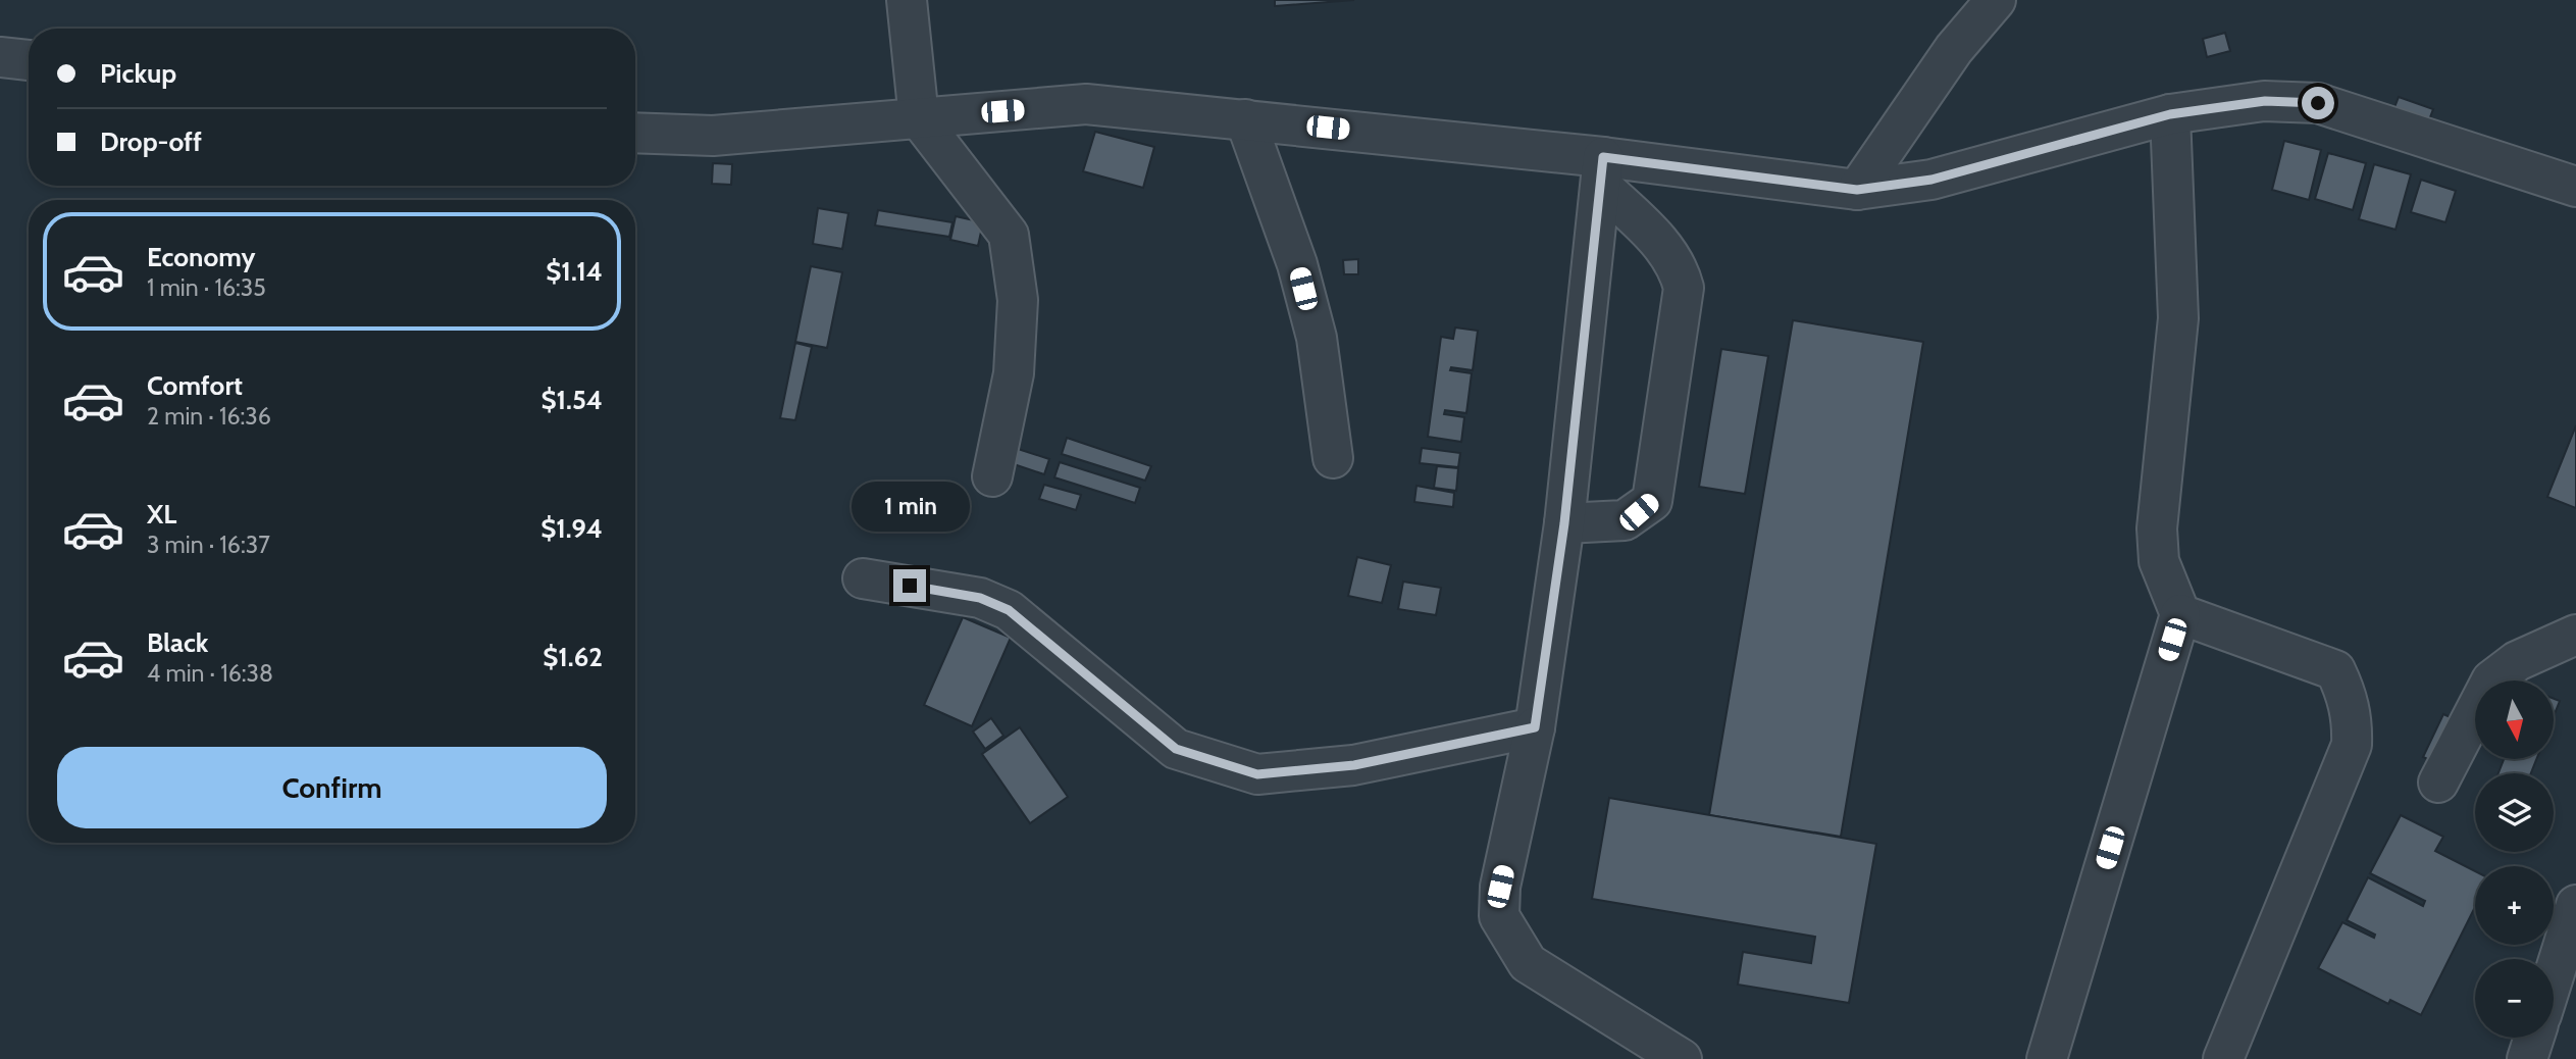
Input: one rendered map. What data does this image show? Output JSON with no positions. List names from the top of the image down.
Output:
{
  "north": "bottom",
  "page": {
    "banner": ["Pickup", "Drop-off"],
    "list": [
      {
        "name": "Economy",
        "note": "1 min · 16:35",
        "value": "$1.14"
      },
      {
        "name": "Comfort",
        "note": "2 min · 16:36",
        "value": "$1.54"
      },
      {
        "name": "XL",
        "note": "3 min · 16:37",
        "value": "$1.94"
      },
      {
        "name": "Black",
        "note": "4 min · 16:38",
        "value": "$1.62"
      }
    ],
    "bubble": "1 min",
    "map_buttons": ["+", "−"],
    "buttons": "Confirm"
  }
}
